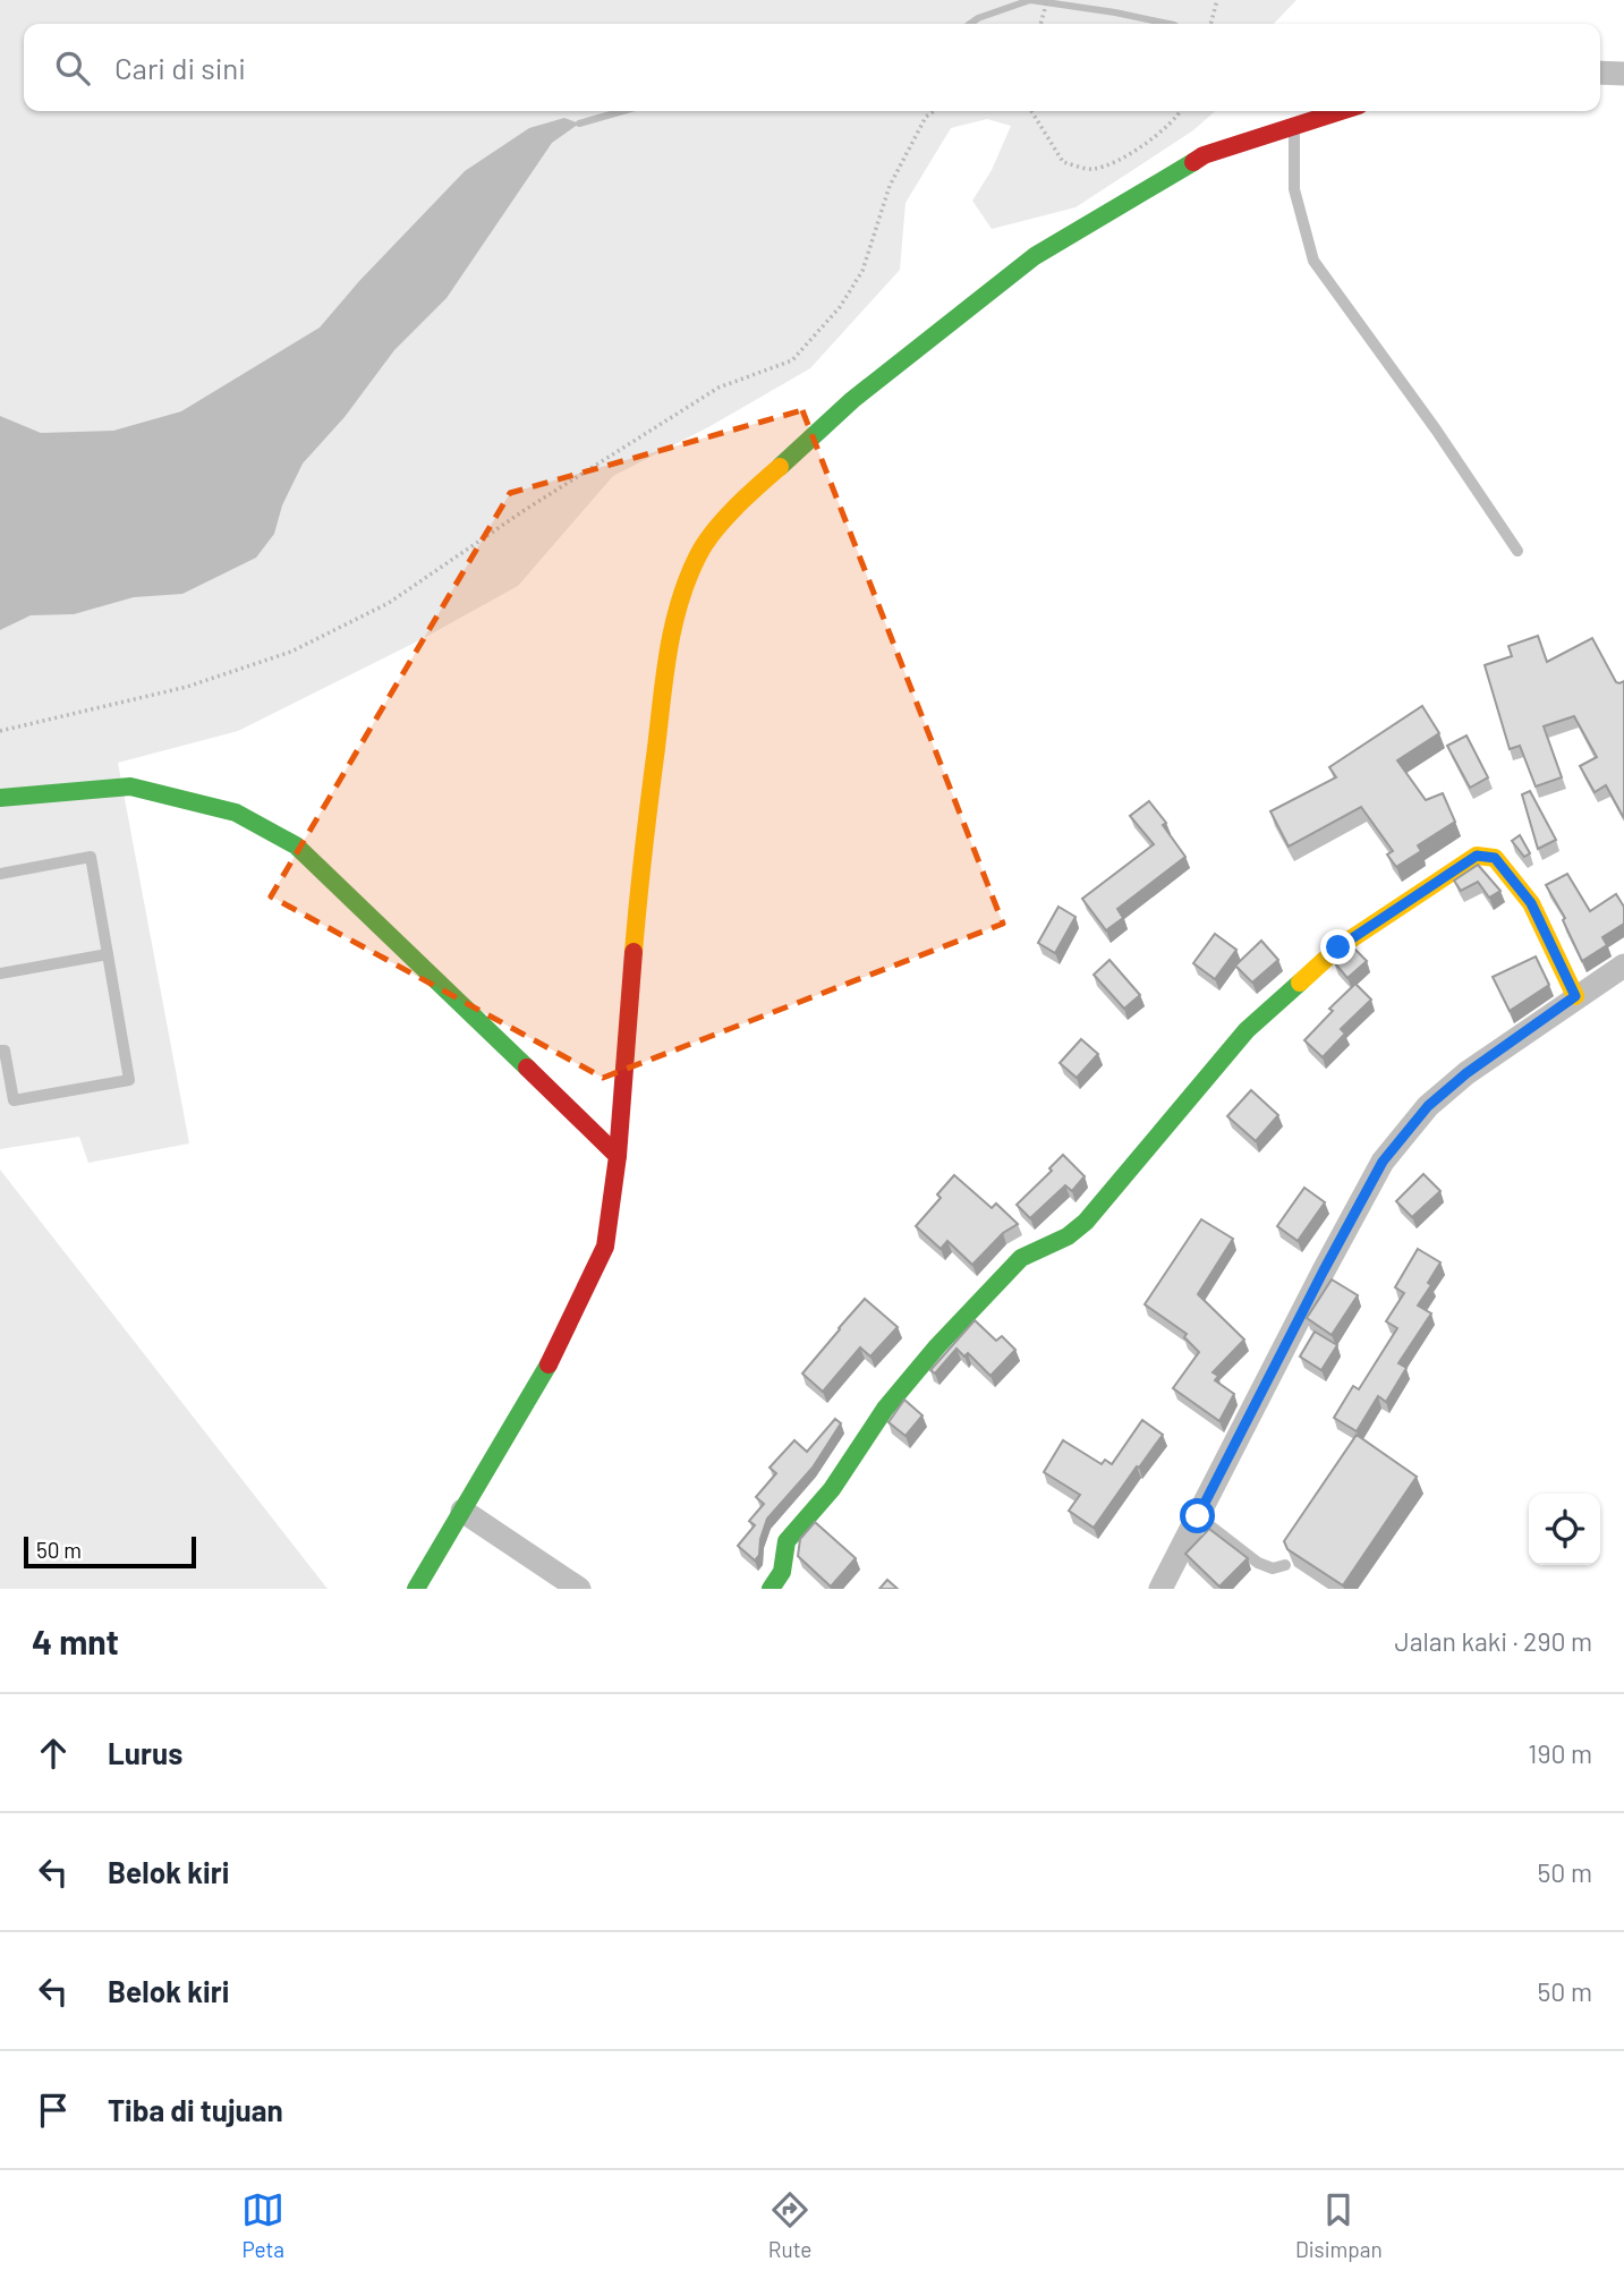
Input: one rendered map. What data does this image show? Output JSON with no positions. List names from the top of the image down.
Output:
{
  "scale_bar": "50 m",
  "page": {
    "search": "Cari di sini",
    "scale": "50 m",
    "heading": ["4 mnt", "Jalan kaki · 290 m"],
    "list": [
      ["Lurus", "190 m"],
      ["Belok kiri", "50 m"],
      ["Belok kiri", "50 m"],
      "Tiba di tujuan"
    ],
    "nav": ["Peta", "Rute", "Disimpan"]
  }
}
